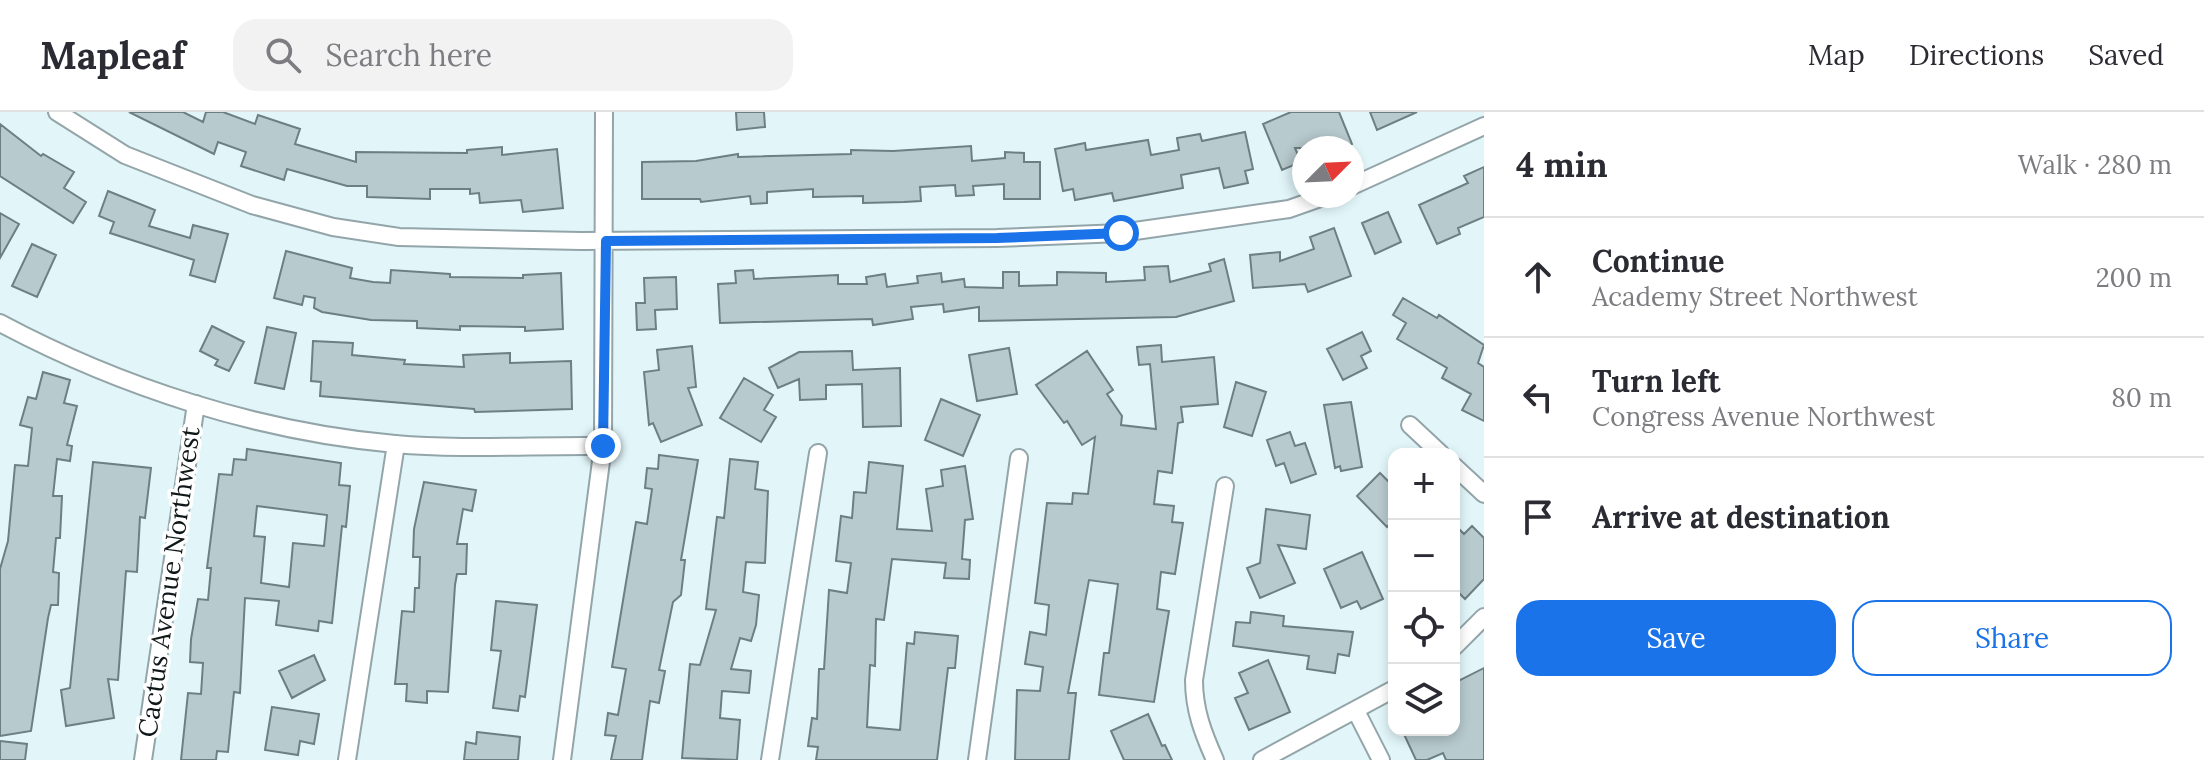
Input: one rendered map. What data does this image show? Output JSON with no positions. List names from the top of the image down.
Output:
{
  "streets": {
    "street": ["Cactus Avenue Northwest"]
  },
  "north": "top right",
  "page": {
    "header": "Mapleaf",
    "search": "Search here",
    "nav": ["Map", "Directions", "Saved"],
    "heading": ["4 min", "Walk · 280 m"],
    "list": [
      ["Continue", "Academy Street Northwest", "200 m"],
      ["Turn left", "Congress Avenue Northwest", "80 m"],
      "Arrive at destination"
    ],
    "map_buttons": ["+", "−"],
    "buttons": ["Save", "Share"]
  }
}
